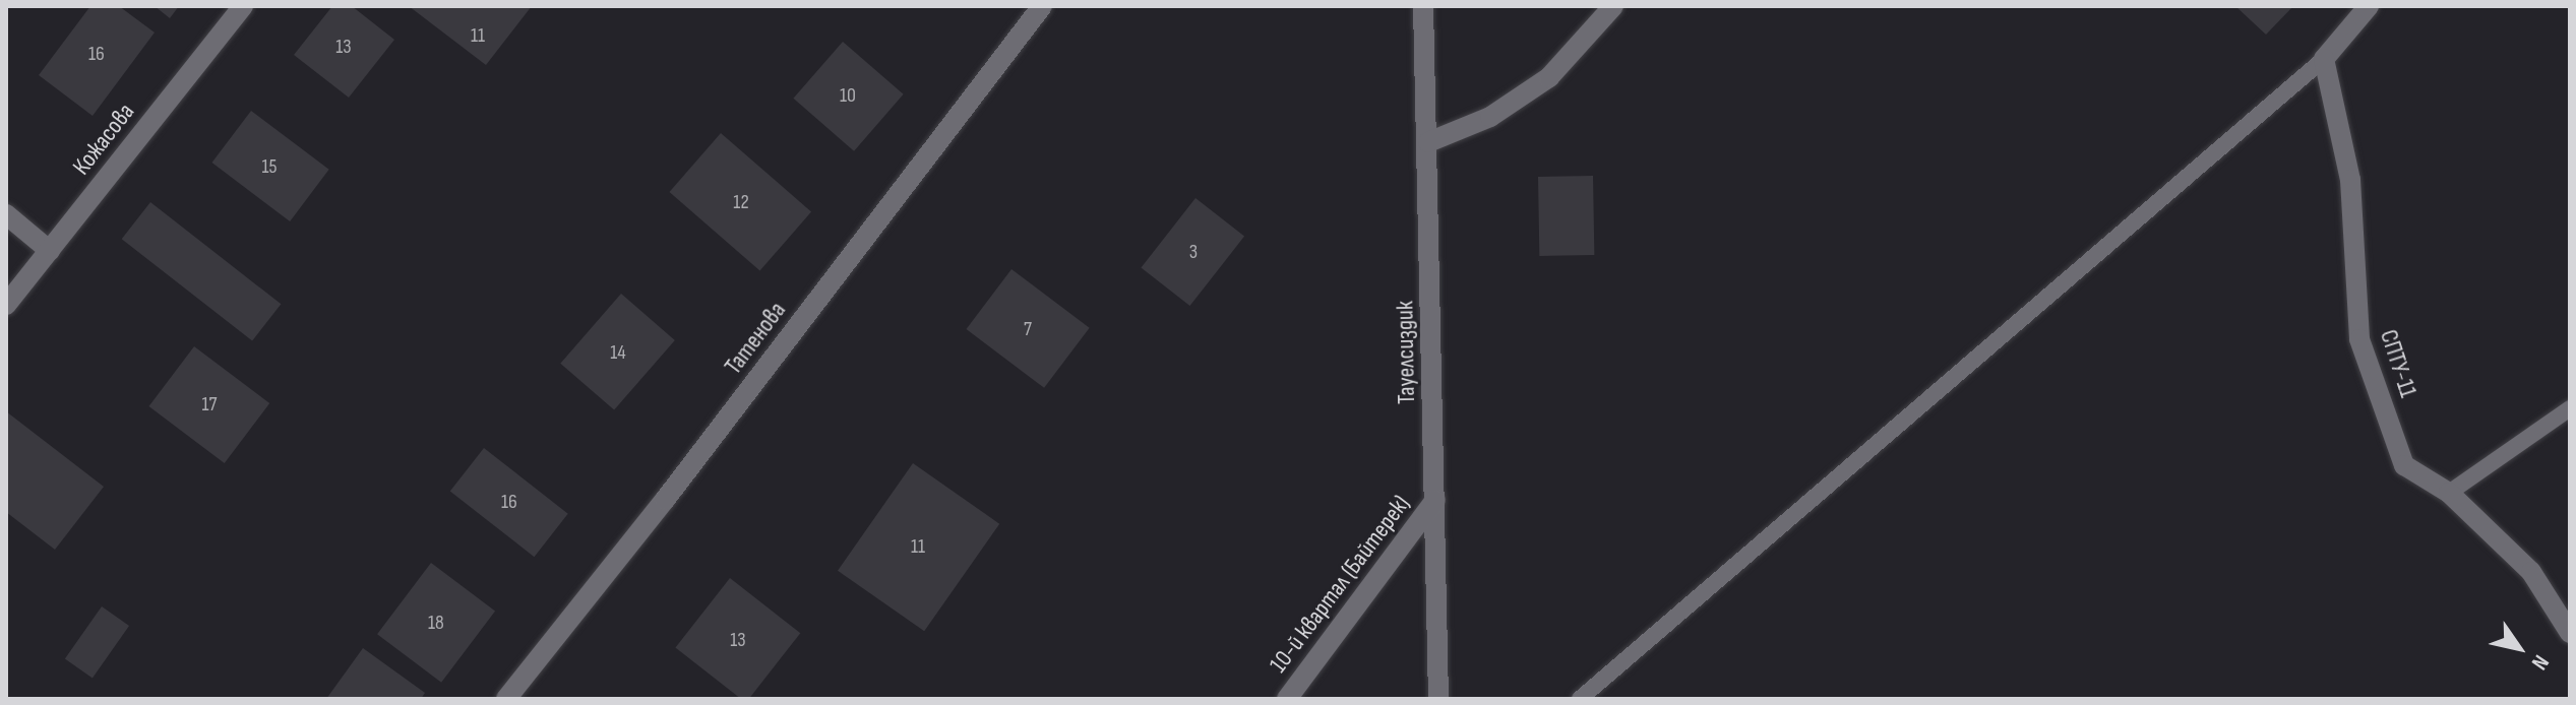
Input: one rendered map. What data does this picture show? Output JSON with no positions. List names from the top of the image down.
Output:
{
  "streets": {
    "street": [
      "Кожасова",
      "Татенова",
      "Тауелсиздик",
      "СПТУ-11",
      "10-й квартал (Байтерек)"
    ]
  },
  "crossings": [
    ["Тауелсиздик", "10-й квартал (Байтерек)"]
  ],
  "house_numbers": [
    "11",
    "13",
    "16",
    "10",
    "15",
    "12",
    "3",
    "7",
    "14",
    "17",
    "16",
    "11",
    "18",
    "13"
  ],
  "north": "bottom right"
}
